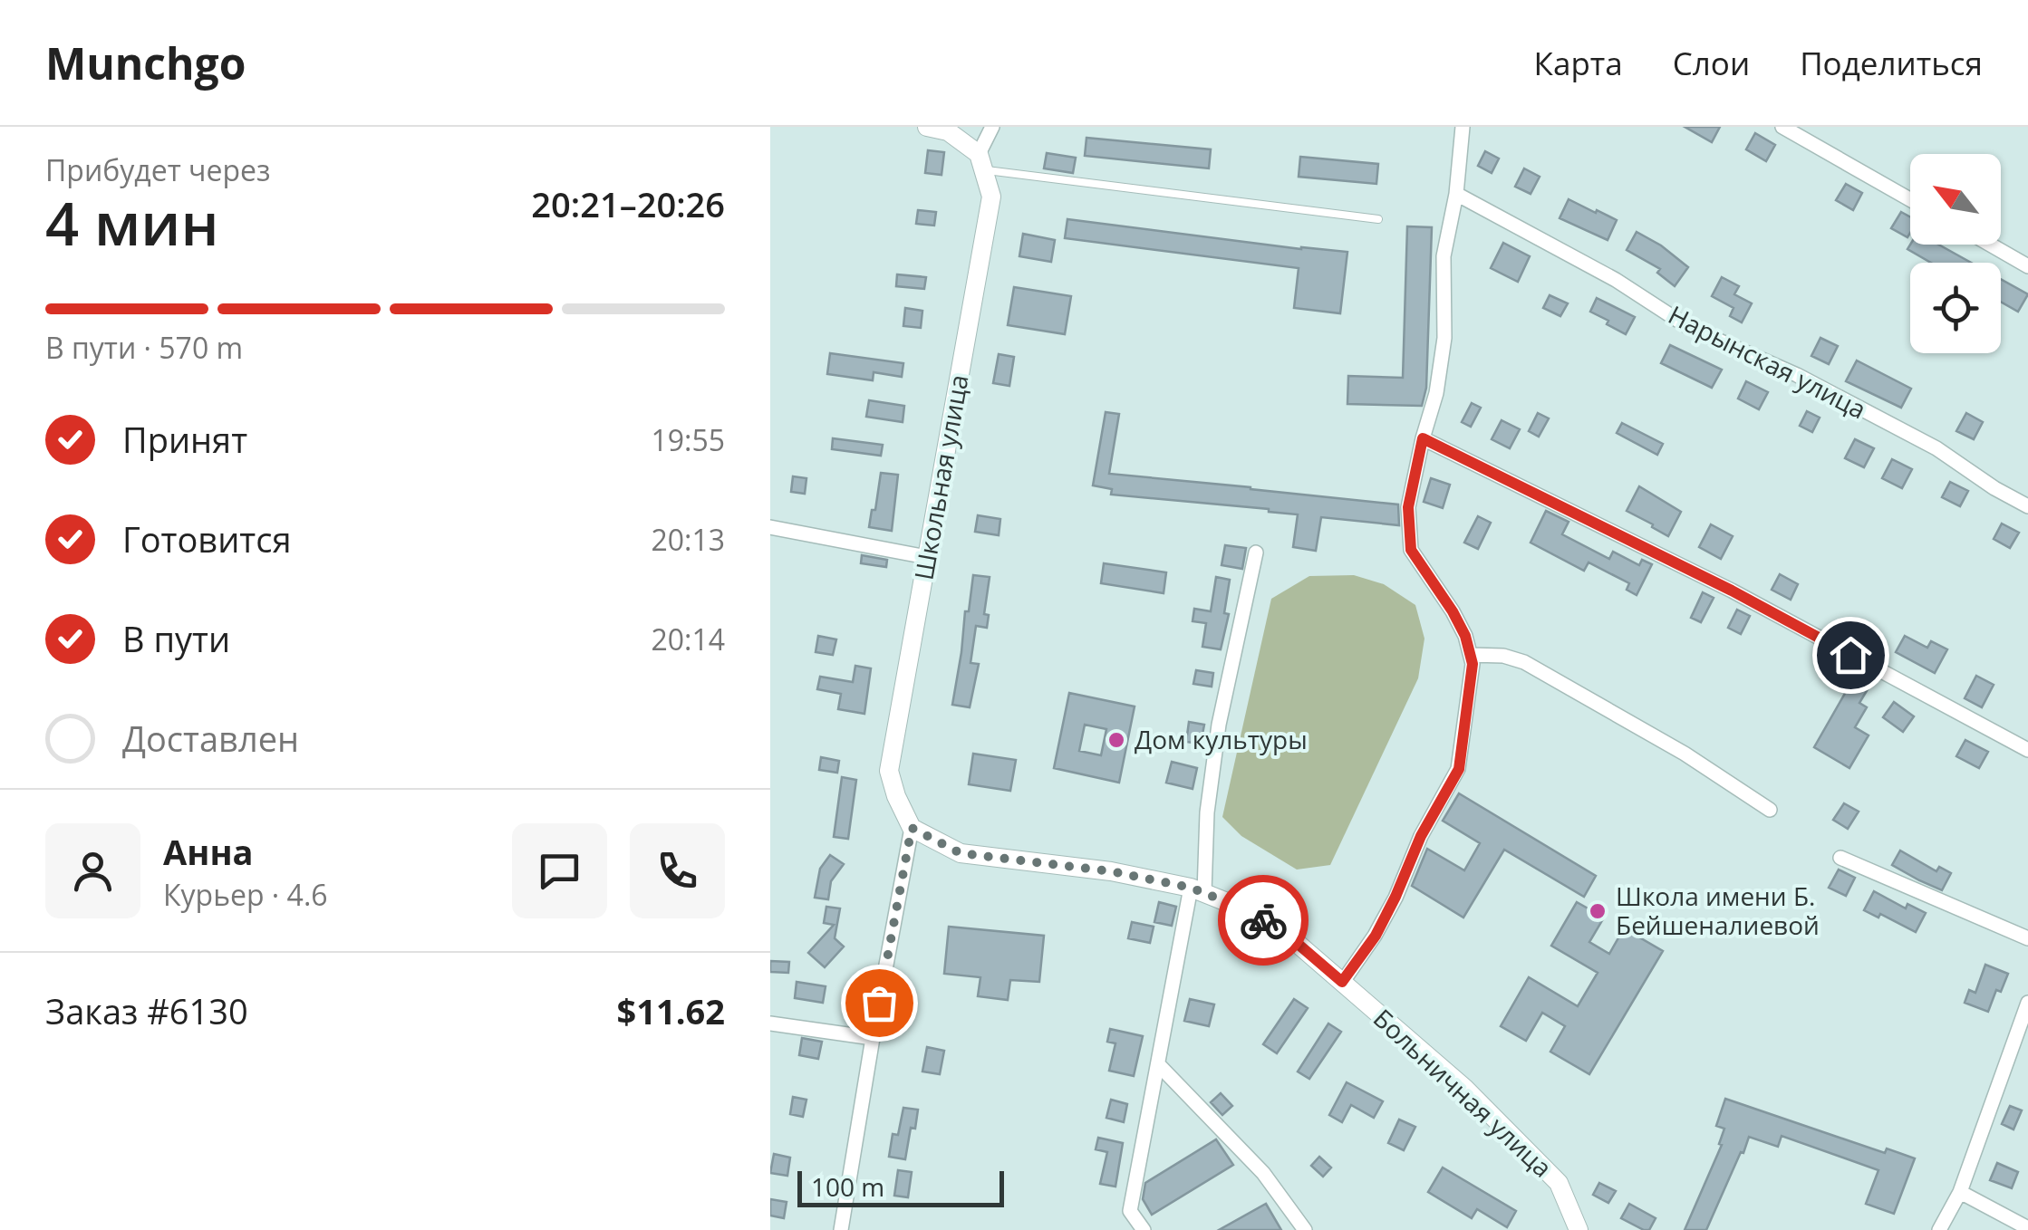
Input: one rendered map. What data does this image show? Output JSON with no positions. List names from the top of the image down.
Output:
{
  "streets": {
    "street": ["Нарынская улица", "Школьная улица", "Больничная улица"]
  },
  "crossings": [
    ["Школьная улица", "Больничная улица"]
  ],
  "places": ["Дом культуры", "Школа имени Б. Бейшеналиевой"],
  "scale_bar": "100 m",
  "north": "top left",
  "page": {
    "header": "Munchgo",
    "nav": ["Карта", "Слои", "Поделиться"],
    "heading": ["4 мин", "Прибудет через", "20:21–20:26"],
    "panel": [
      "Анна",
      "Курьер · 4.6",
      "Заказ #6130",
      "$11.62"
    ],
    "bar": "В пути · 570 m",
    "list": [
      ["Принят", "19:55"],
      ["Готовится", "20:13"],
      ["В пути", "20:14"],
      "Доставлен"
    ],
    "scale": "100 m"
  }
}
